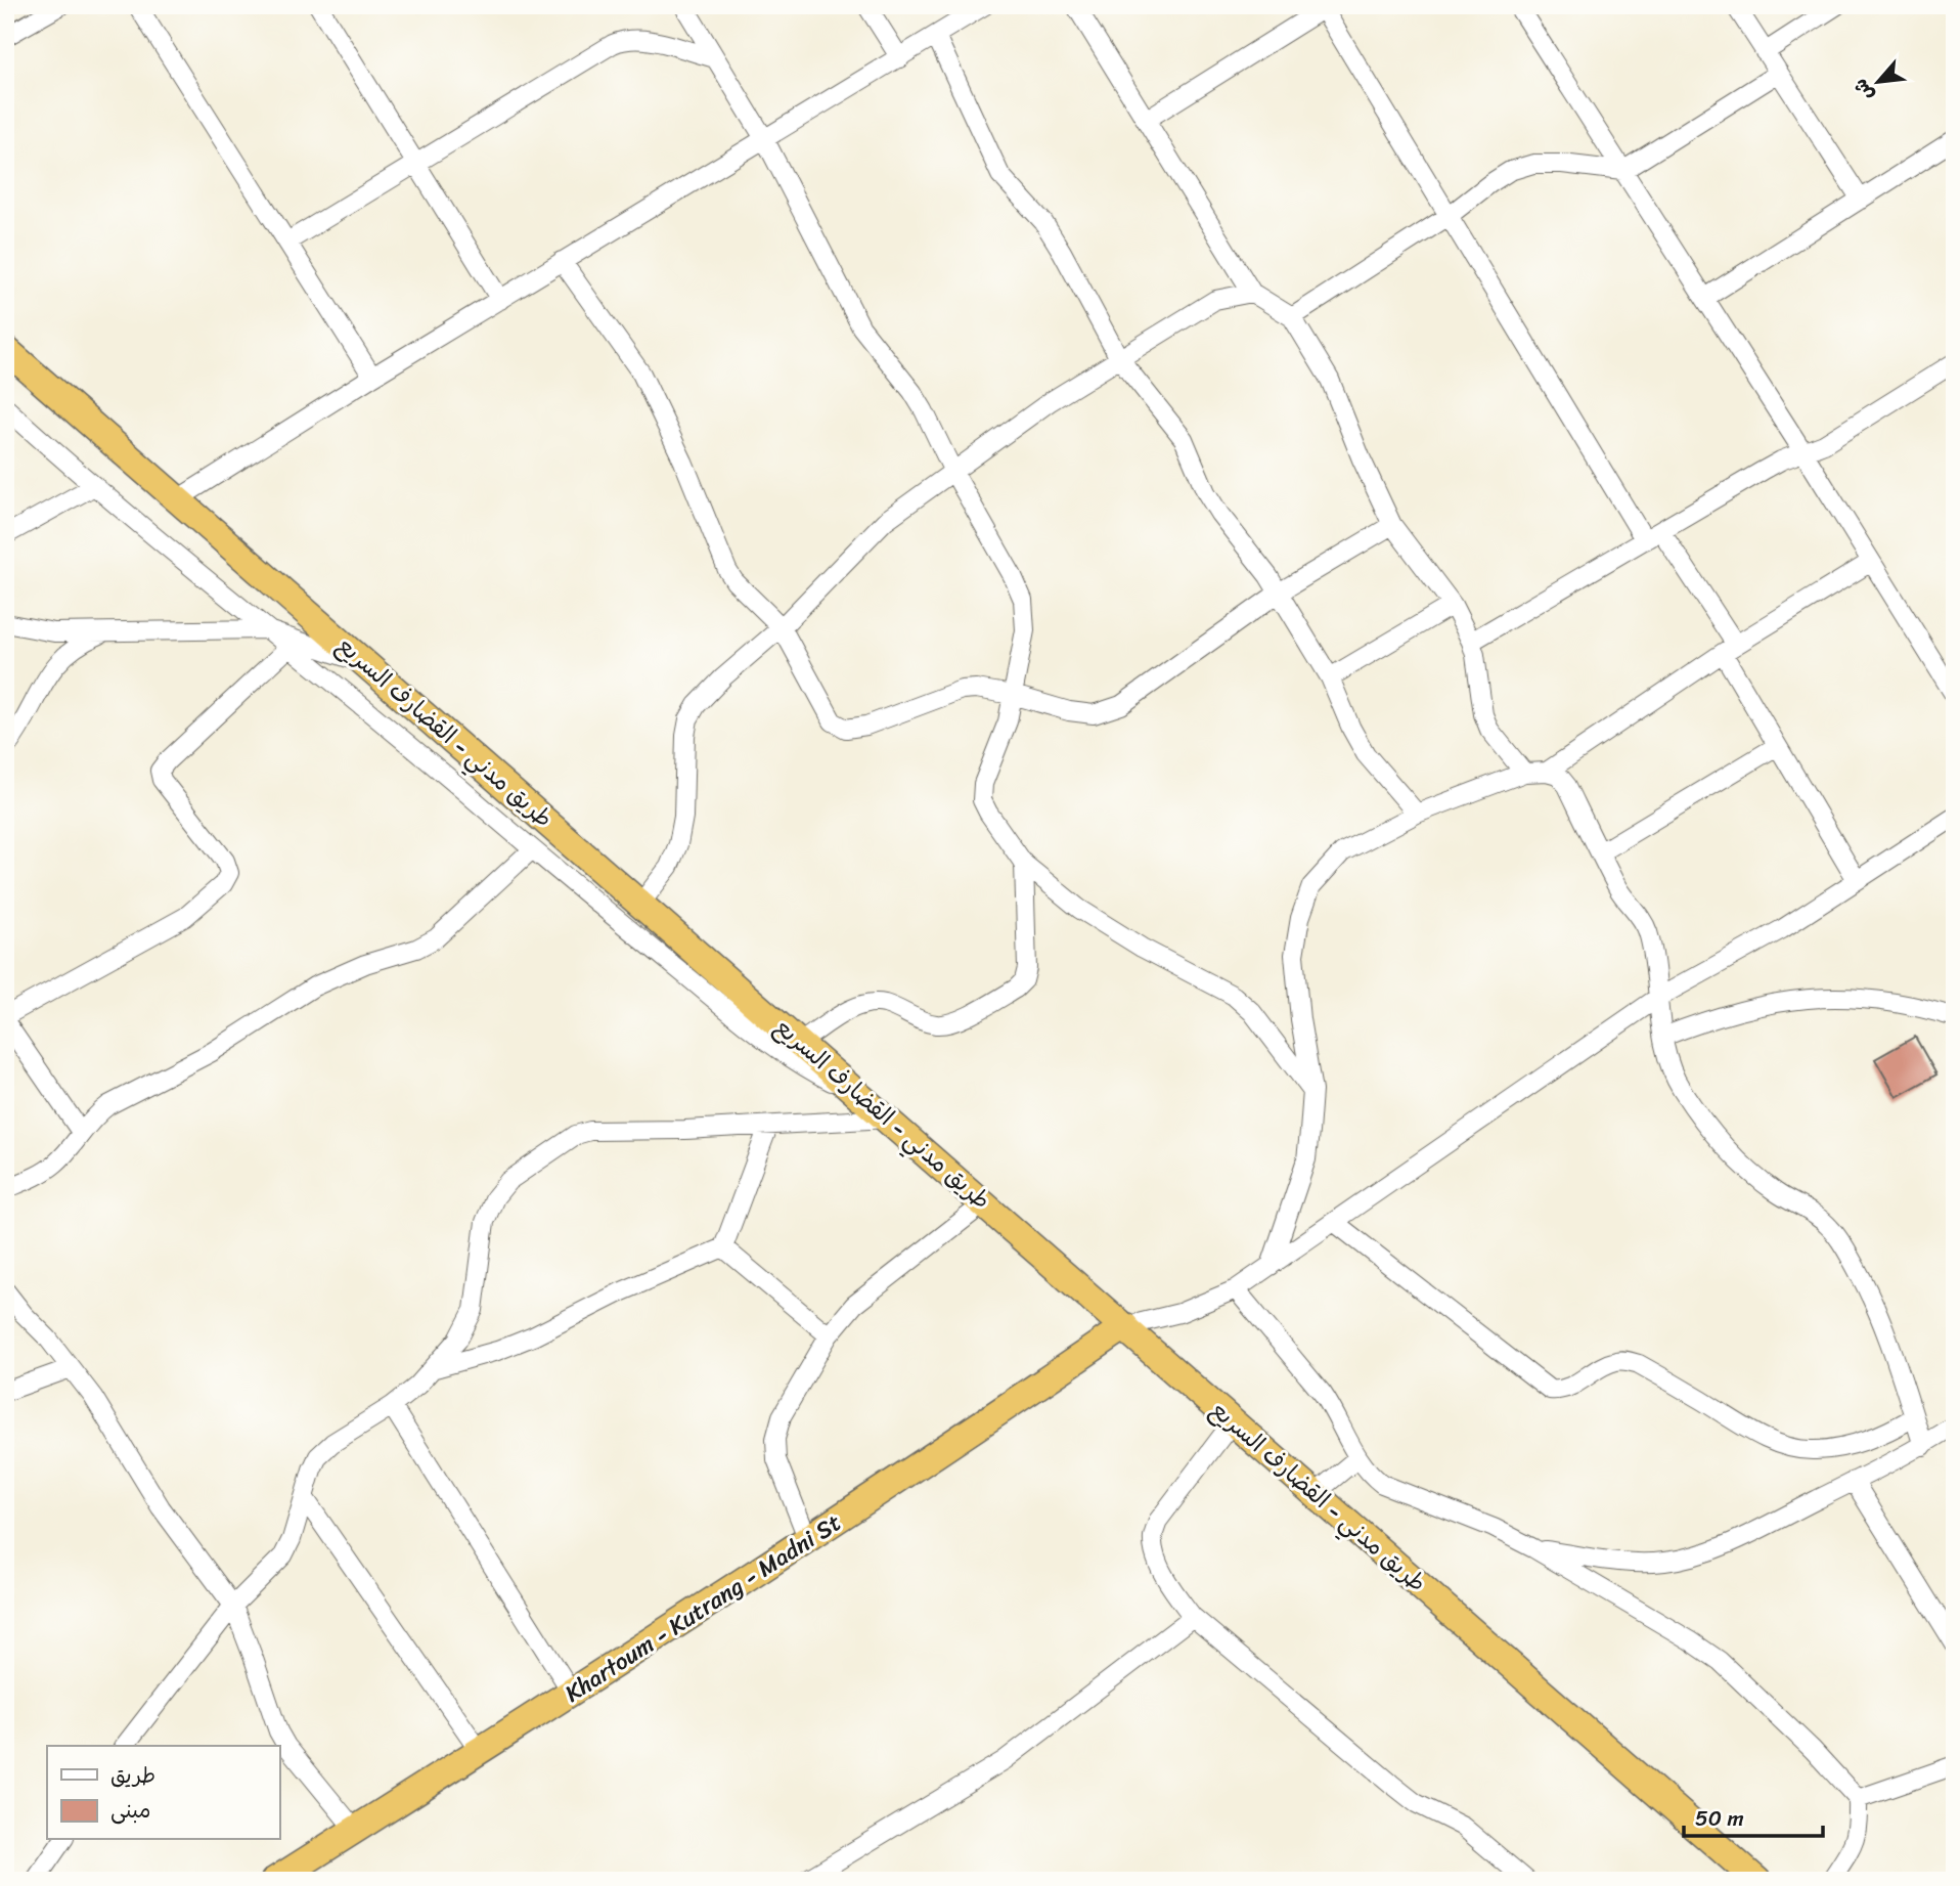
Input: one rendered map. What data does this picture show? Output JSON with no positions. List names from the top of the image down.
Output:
{
  "streets": {
    "highway": ["طريق مدني - القضارف السريع", "Khartoum - Kutrang - Madni St"]
  },
  "crossings": [
    ["طريق مدني - القضارف السريع", "Khartoum - Kutrang - Madni St"]
  ],
  "legend": ["طريق", "مبنى"],
  "scale_bar": "50 m",
  "north": "bottom left"
}
